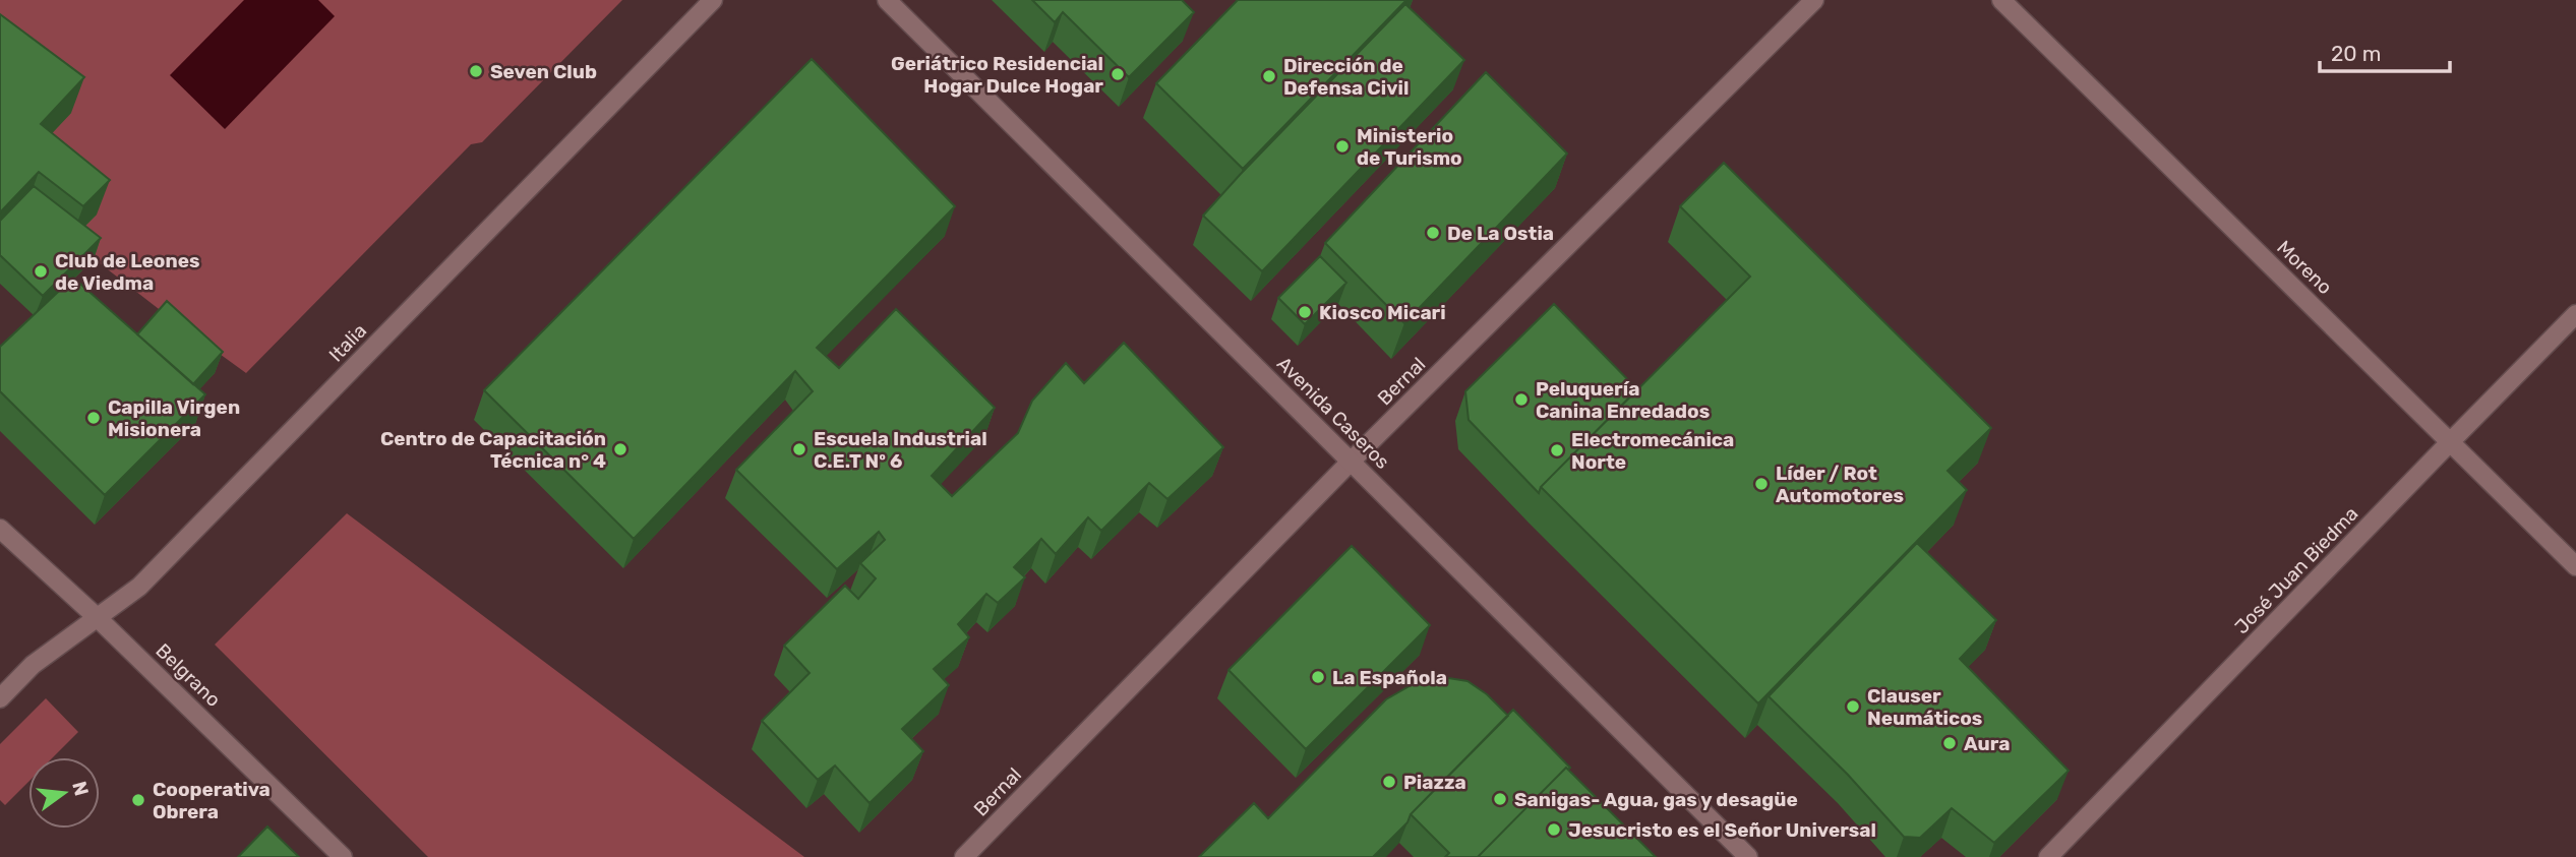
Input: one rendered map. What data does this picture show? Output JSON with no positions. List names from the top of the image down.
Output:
{
  "streets": {
    "street": [
      "Moreno",
      "Italia",
      "Bernal",
      "Avenida Caseros",
      "José Juan Biedma",
      "Belgrano"
    ]
  },
  "crossings": [
    ["Moreno", "José Juan Biedma"],
    ["Italia", "Belgrano"],
    ["Bernal", "Avenida Caseros"]
  ],
  "places": [
    "Seven Club",
    "Geriátrico Residencial Hogar Dulce Hogar",
    "Dirección de Defensa Civil",
    "Ministerio de Turismo",
    "De La Ostia",
    "Club de Leones de Viedma",
    "Kiosco Micari",
    "Peluquería Canina Enredados",
    "Capilla Virgen Misionera",
    "Centro de Capacitación Técnica n° 4",
    "Escuela Industrial C.E.T Nº 6",
    "Electromecánica Norte",
    "Líder / Rot Automotores",
    "La Española",
    "Clauser Neumáticos",
    "Aura",
    "Piazza",
    "Sanigas- Agua, gas y desagüe",
    "Cooperativa Obrera",
    "Jesucristo es el Señor Universal"
  ],
  "scale_bar": "20 m",
  "north": "right"
}
